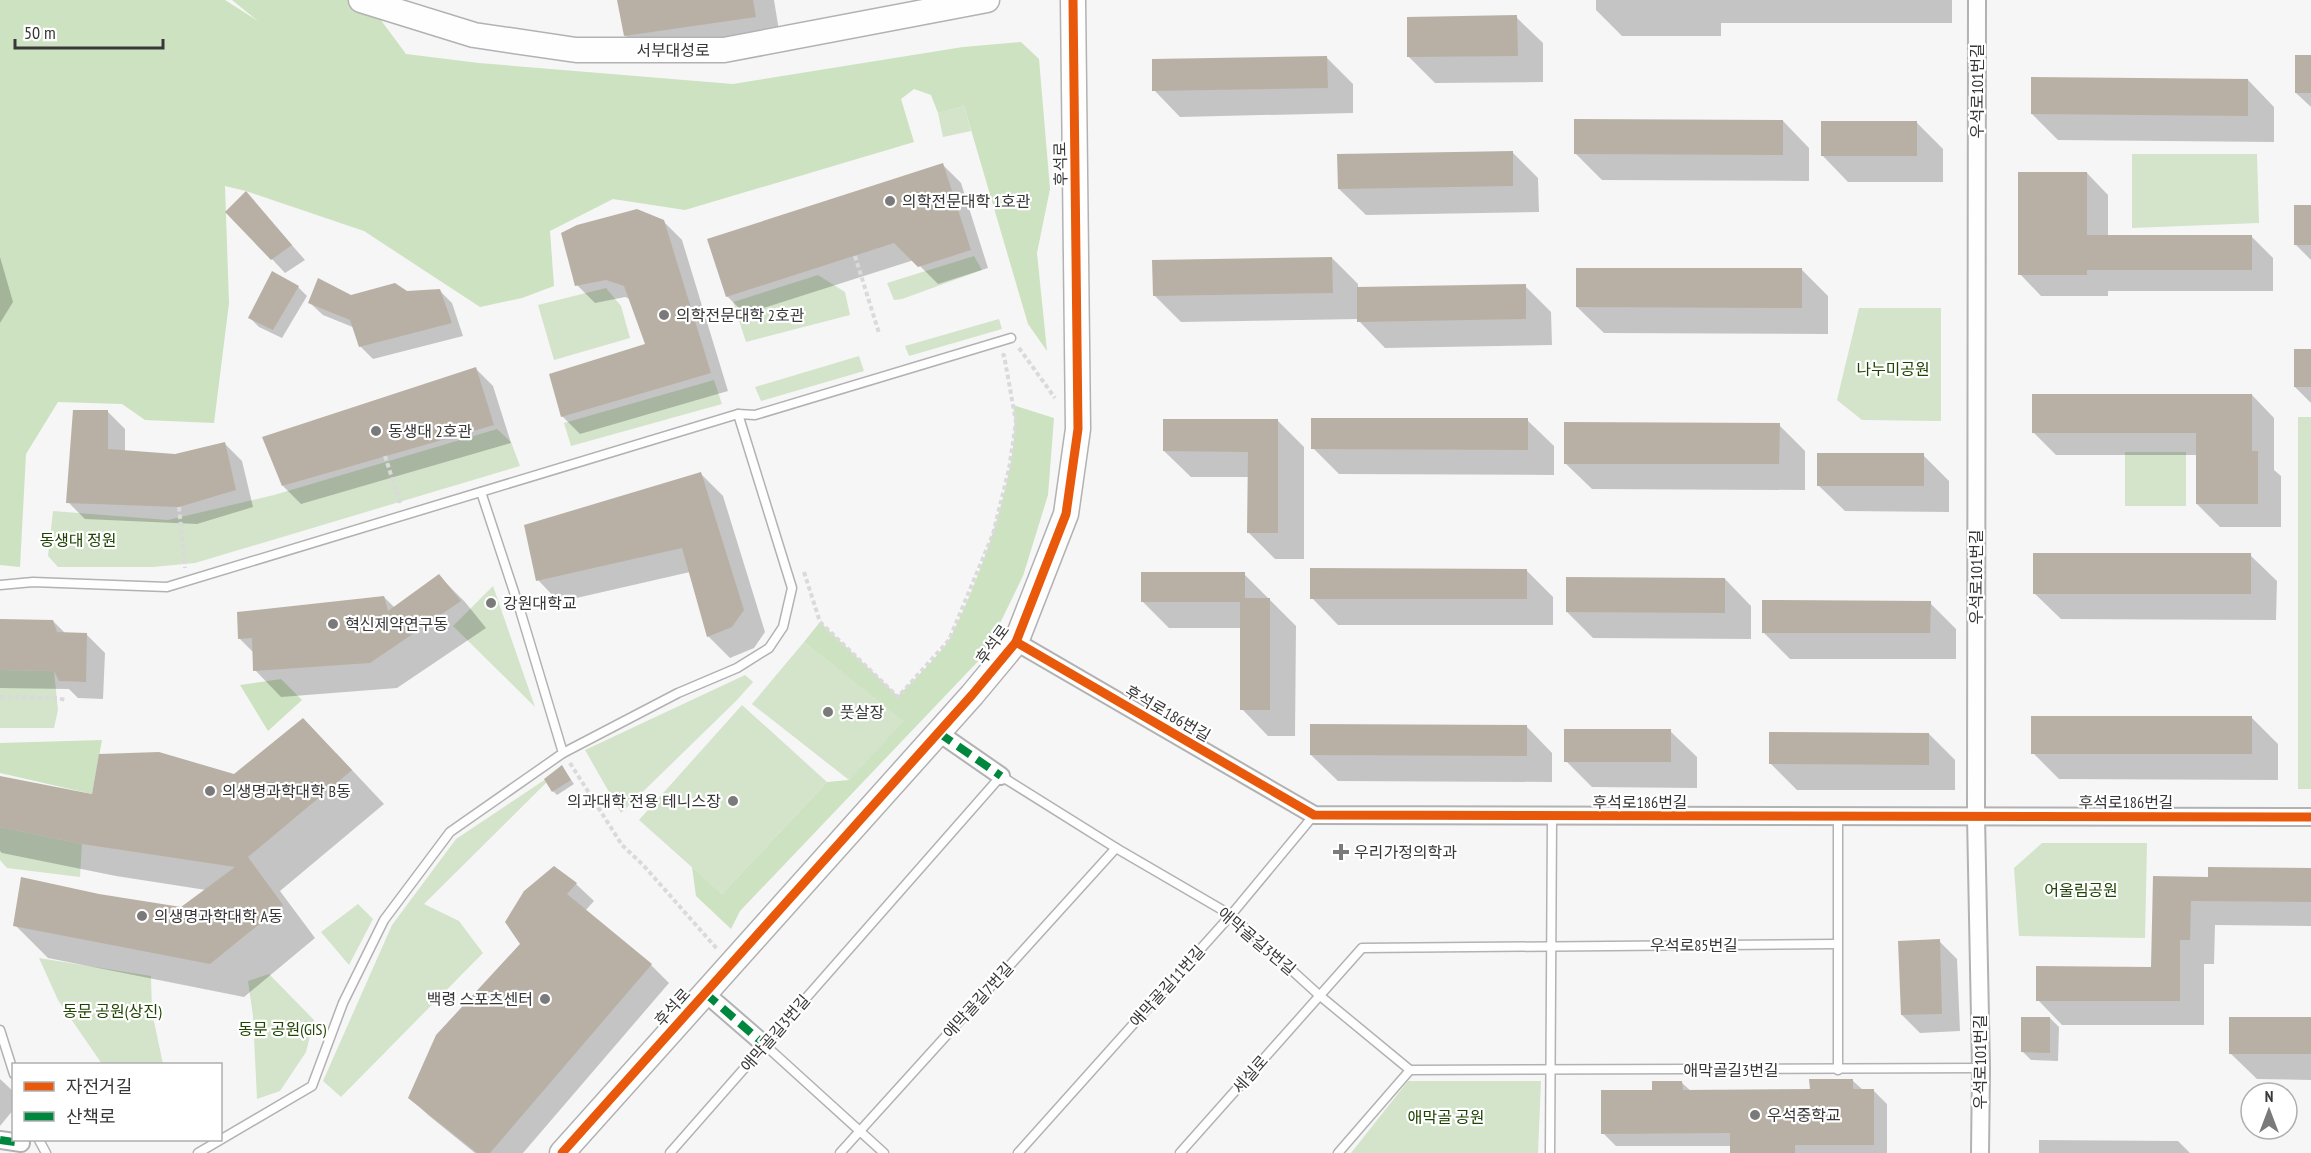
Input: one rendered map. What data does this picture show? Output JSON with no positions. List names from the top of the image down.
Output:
{
  "streets": {
    "street": [
      "서부대성로",
      "우석로101번길",
      "후석로",
      "후석로186번길"
    ],
    "lane": [
      "애막골길3번길",
      "우석로85번길",
      "애막골길11번길",
      "애막골길7번길",
      "세실로"
    ]
  },
  "crossings": [
    ["우석로101번길", "후석로186번길"],
    ["우석로101번길", "애막골길3번길"],
    ["후석로", "후석로186번길"],
    ["후석로186번길", "애막골길11번길"],
    ["애막골길3번길", "우석로85번길"],
    ["애막골길3번길", "애막골길11번길"],
    ["애막골길3번길", "애막골길7번길"],
    ["애막골길3번길", "세실로"],
    ["우석로85번길", "세실로"]
  ],
  "parks": [
    "나누미공원",
    "동생대 정원",
    "어울림공원",
    "동문 공원(상진)",
    "동문 공원(GIS)",
    "애막골 공원"
  ],
  "places": {
    "other": [
      "의학전문대학 1호관",
      "의학전문대학 2호관",
      "동생대 2호관",
      "강원대학교",
      "혁신제약연구동",
      "풋살장",
      "의생명과학대학 B동",
      "의과대학 전용 테니스장",
      "의생명과학대학 A동",
      "백령 스포츠센터",
      "우석중학교"
    ],
    "health": ["우리가정의학과"]
  },
  "legend": ["자전거길", "산책로"],
  "scale_bar": "50 m",
  "north": "top"
}
